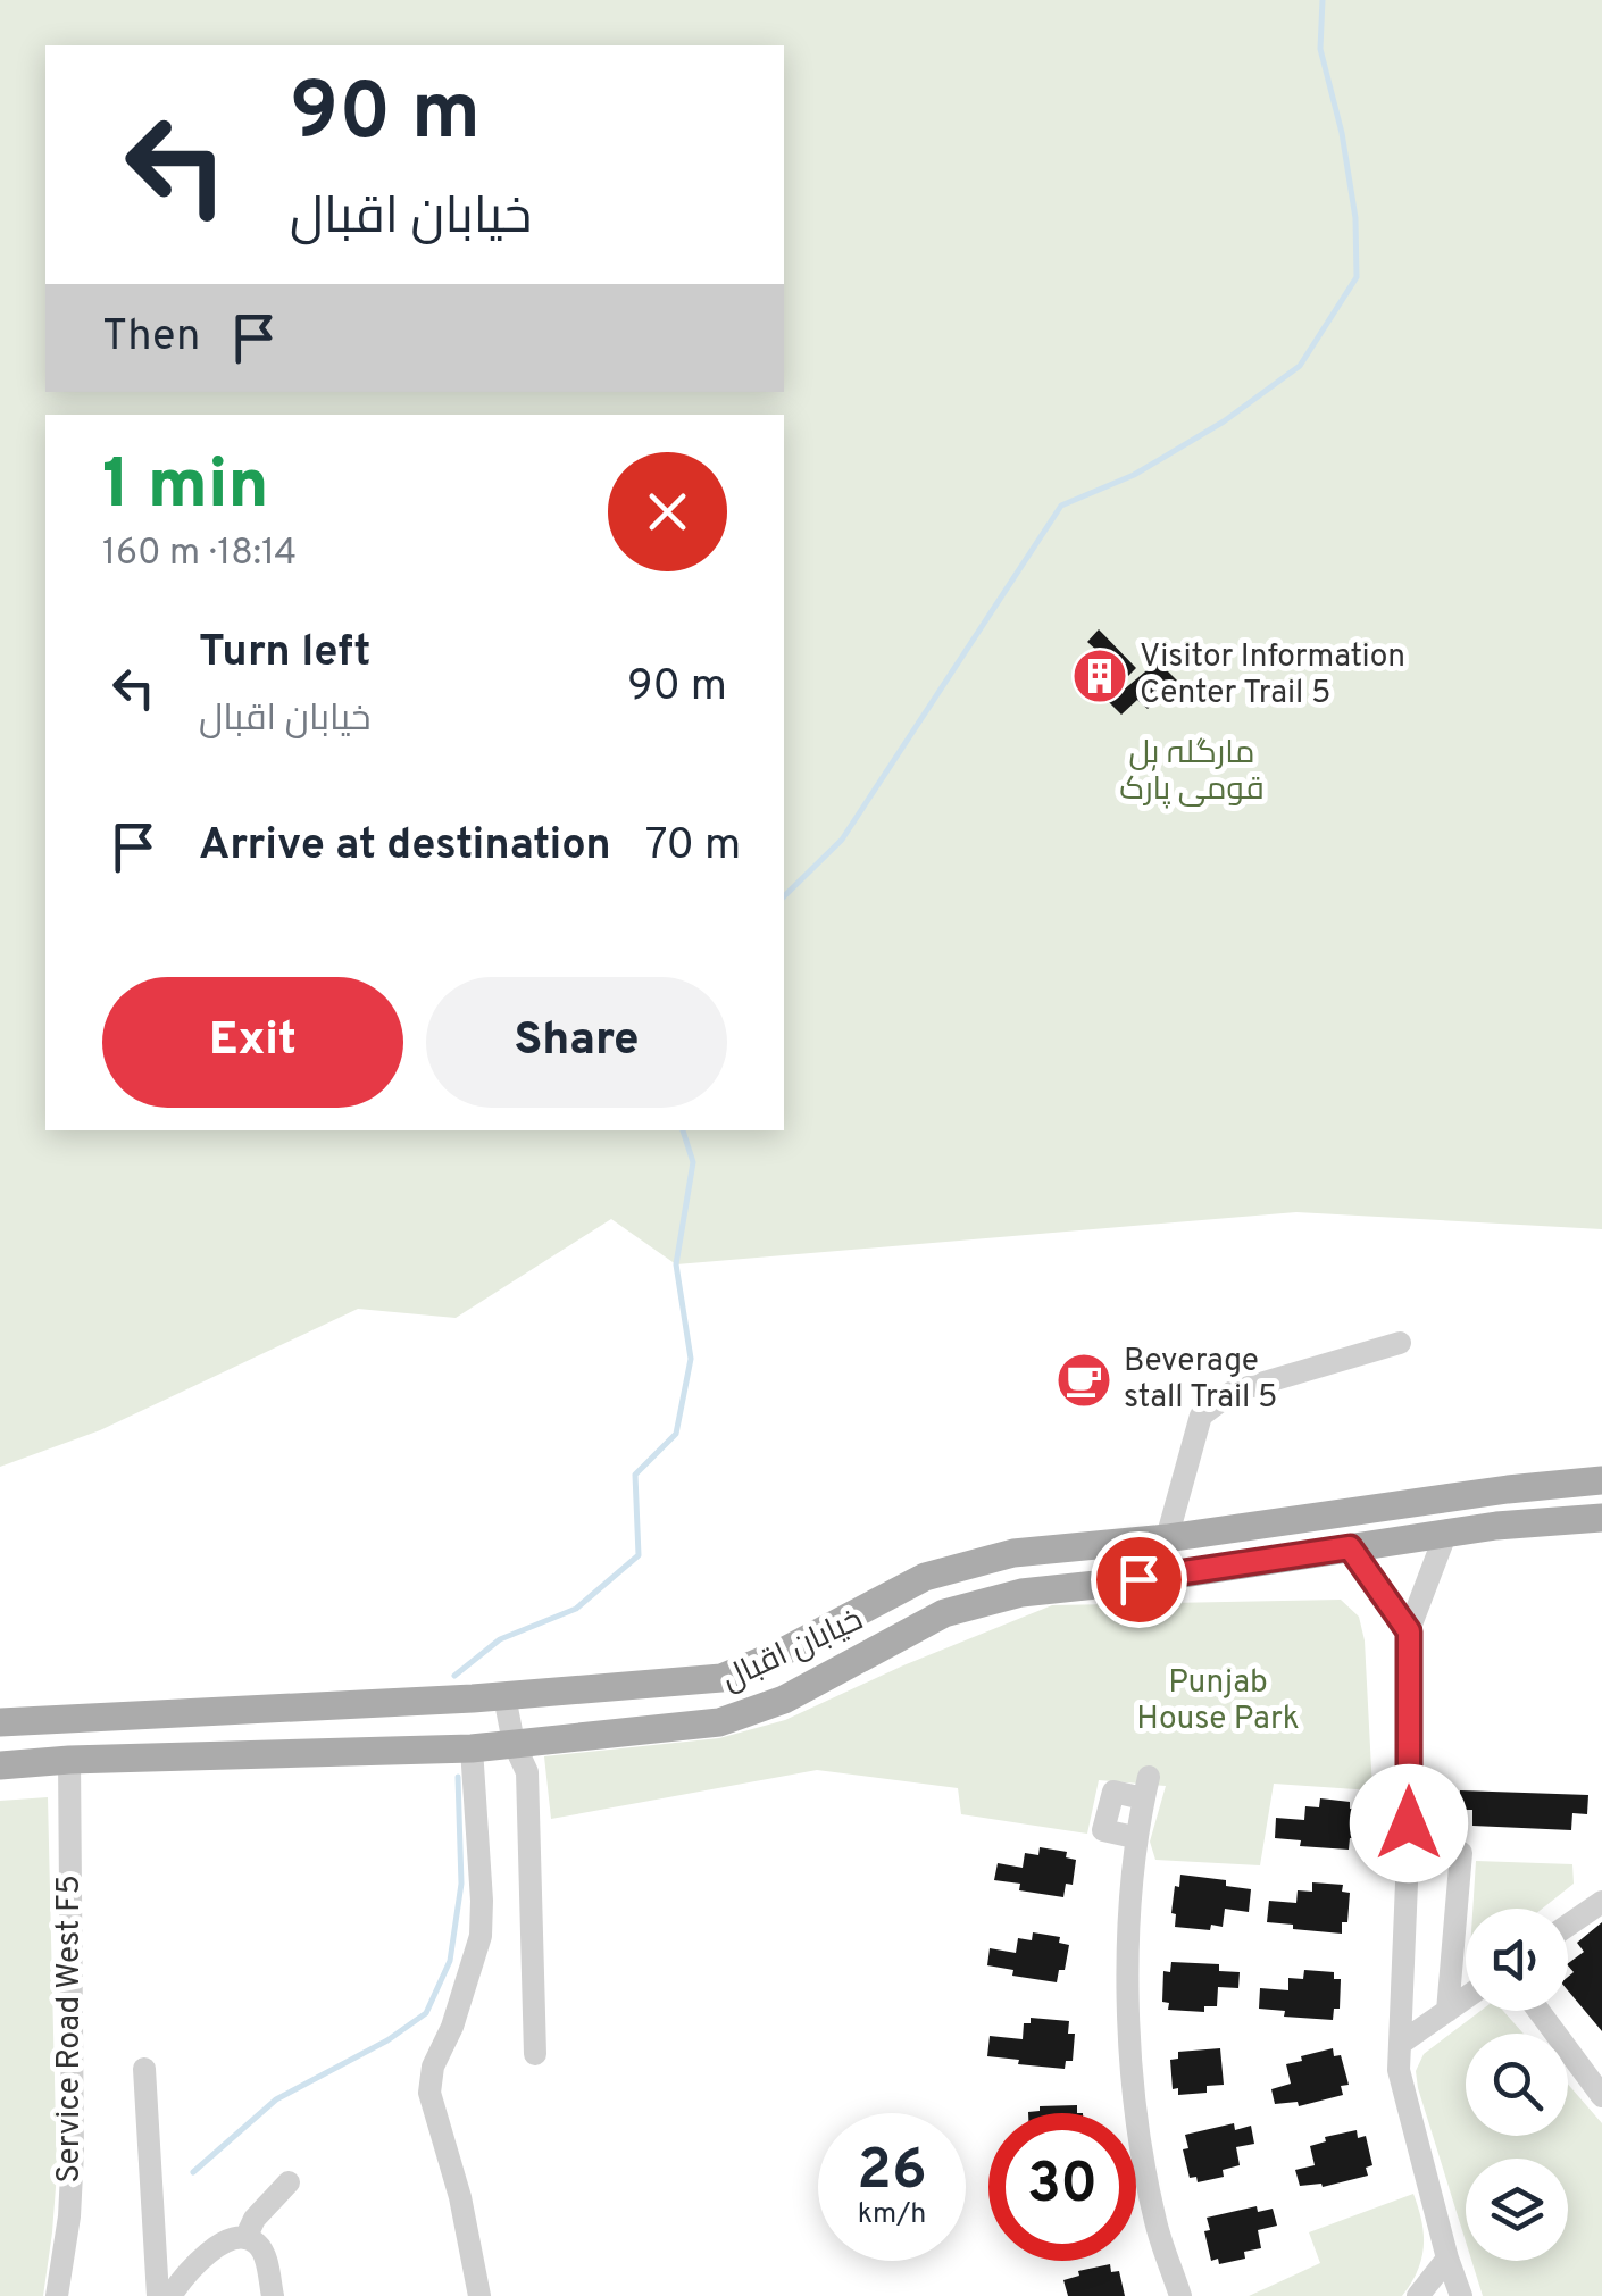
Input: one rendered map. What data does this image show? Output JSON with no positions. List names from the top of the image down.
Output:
{
  "streets": {
    "main road": ["خیابان اقبال"],
    "street": ["Service Road West F5"]
  },
  "crossings": [
    ["خیابان اقبال", "Service Road West F5"]
  ],
  "parks": ["مارگلہ ہل قومی پارک", "Punjab House Park"],
  "places": {
    "building": ["Visitor Information Center Trail 5"],
    "cafe": ["Beverage stall Trail 5"]
  },
  "page": {
    "turn": ["90 m", "خیابان اقبال"],
    "then": "Then",
    "heading": ["1 min", "160 m · 18:14"],
    "list": [
      {
        "name": "Turn left",
        "note": "خیابان اقبال",
        "value": "90 m"
      },
      {
        "name": "Arrive at destination",
        "value": "70 m"
      }
    ],
    "buttons": ["Exit", "Share"],
    "speed": "26 km/h",
    "limit": "30"
  }
}
